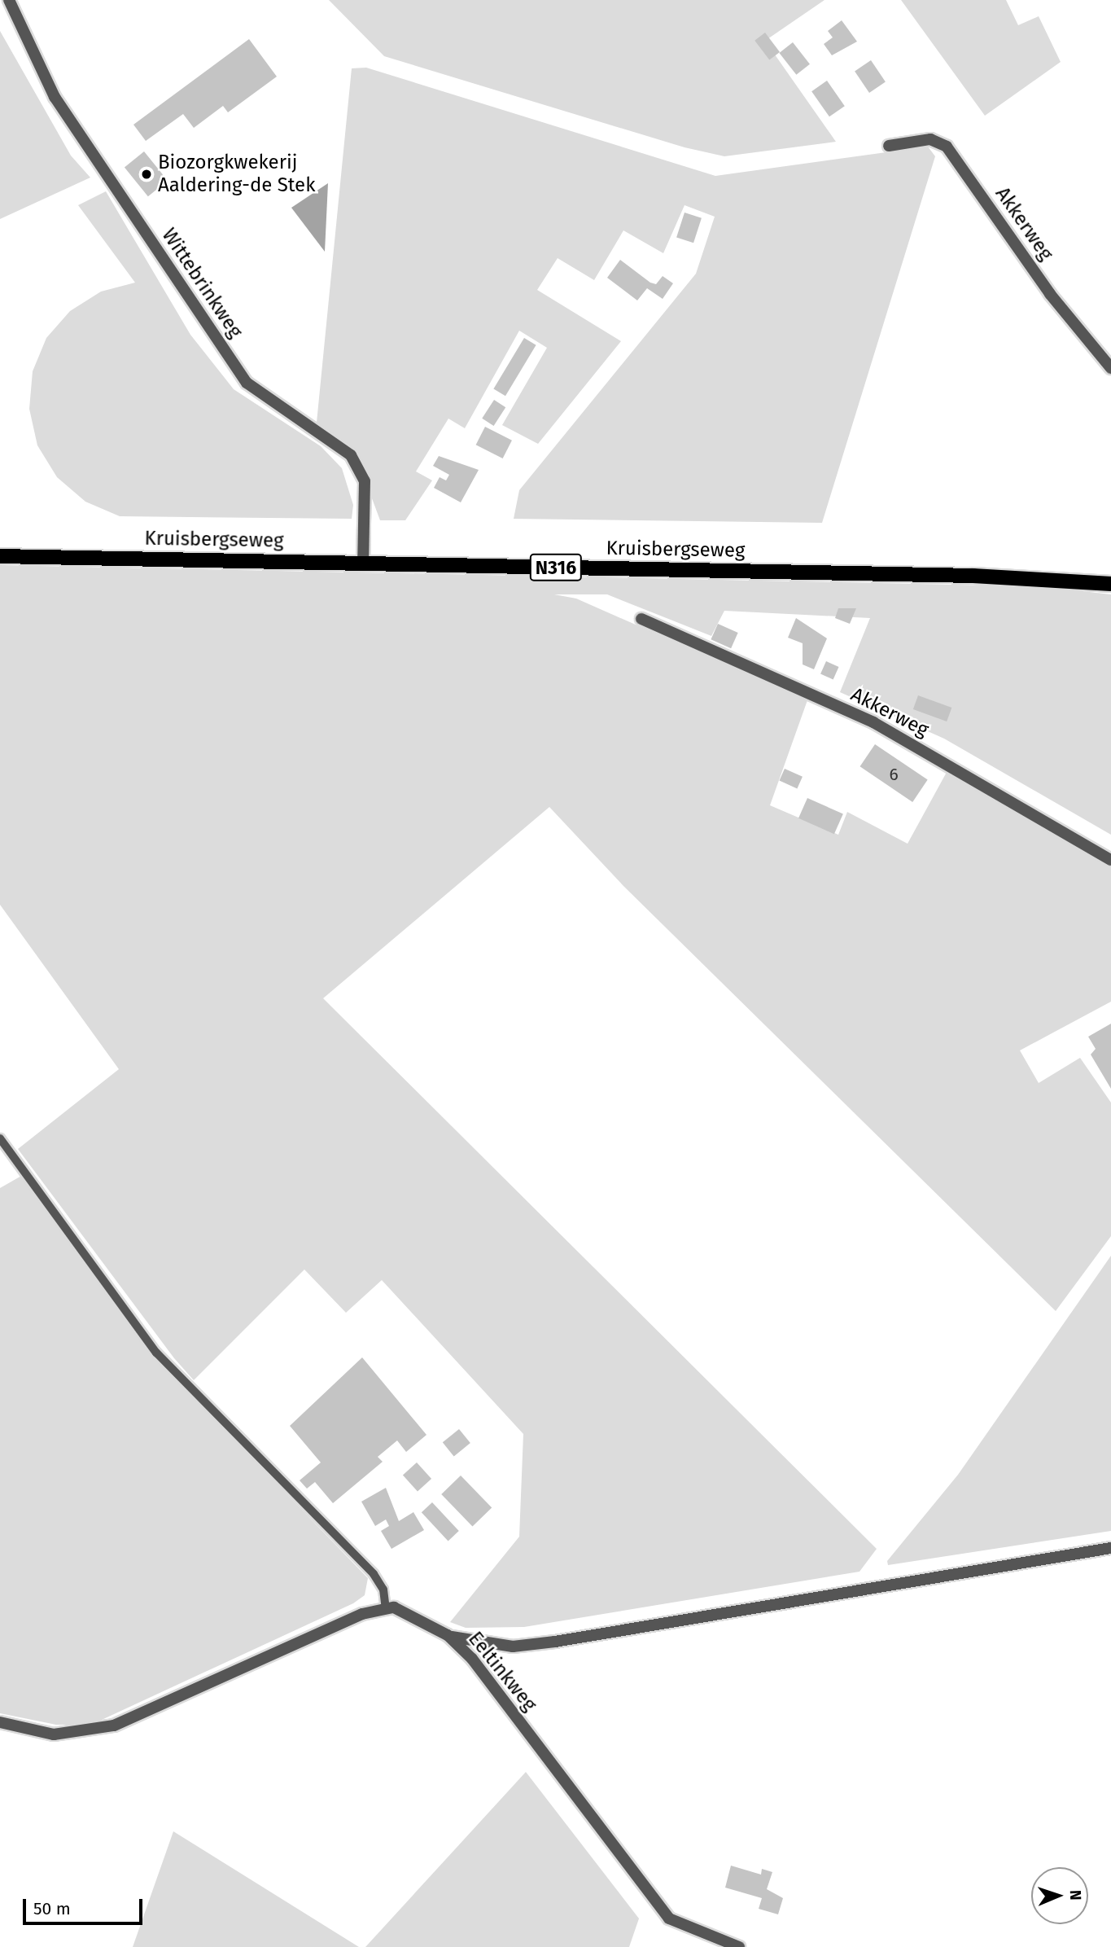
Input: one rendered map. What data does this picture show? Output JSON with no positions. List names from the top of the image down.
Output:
{
  "streets": {
    "main road": ["Kruisbergseweg", "N316"],
    "street": ["Akkerweg", "Wittebrinkweg", "Eeltinkweg"]
  },
  "crossings": [
    ["Wittebrinkweg", "Kruisbergseweg"]
  ],
  "places": ["Biozorgkwekerij Aaldering-de Stek"],
  "house_numbers": ["6"],
  "scale_bar": "50 m",
  "north": "right"
}
